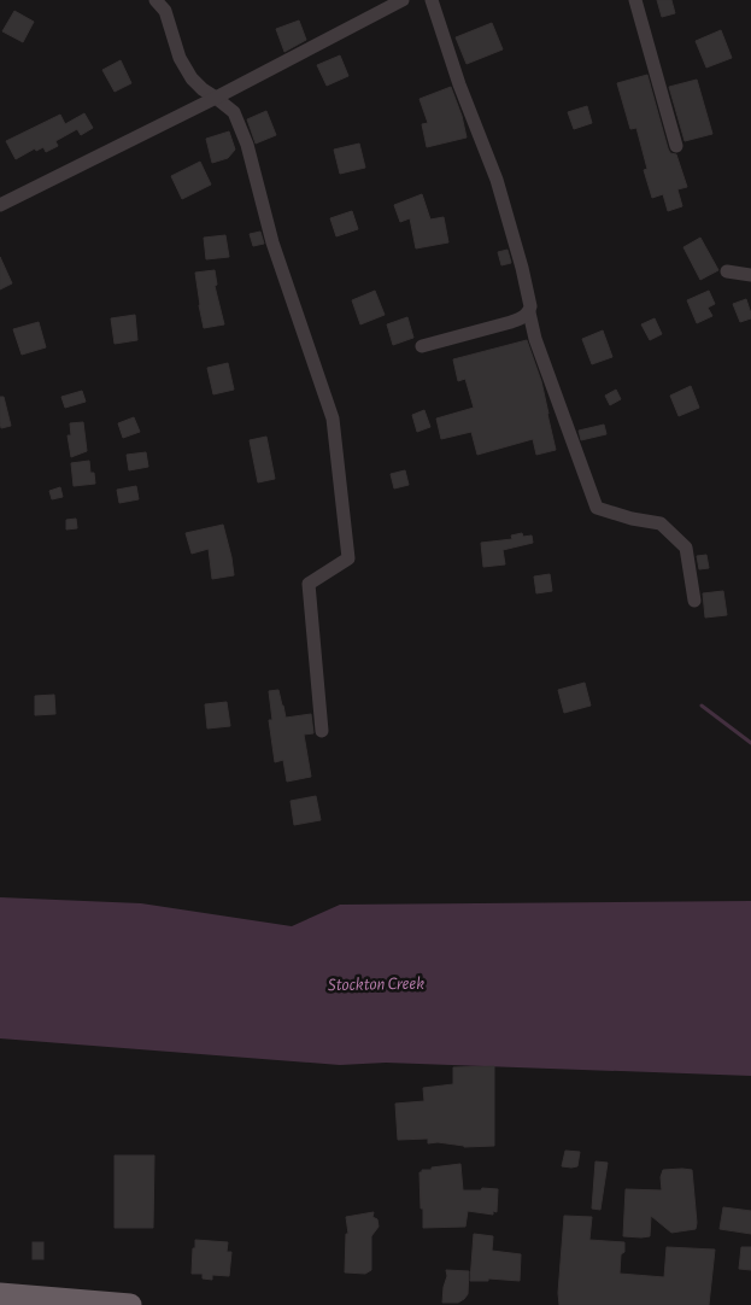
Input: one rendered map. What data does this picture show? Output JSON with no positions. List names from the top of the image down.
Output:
{
  "water": ["Stockton Creek"]
}
